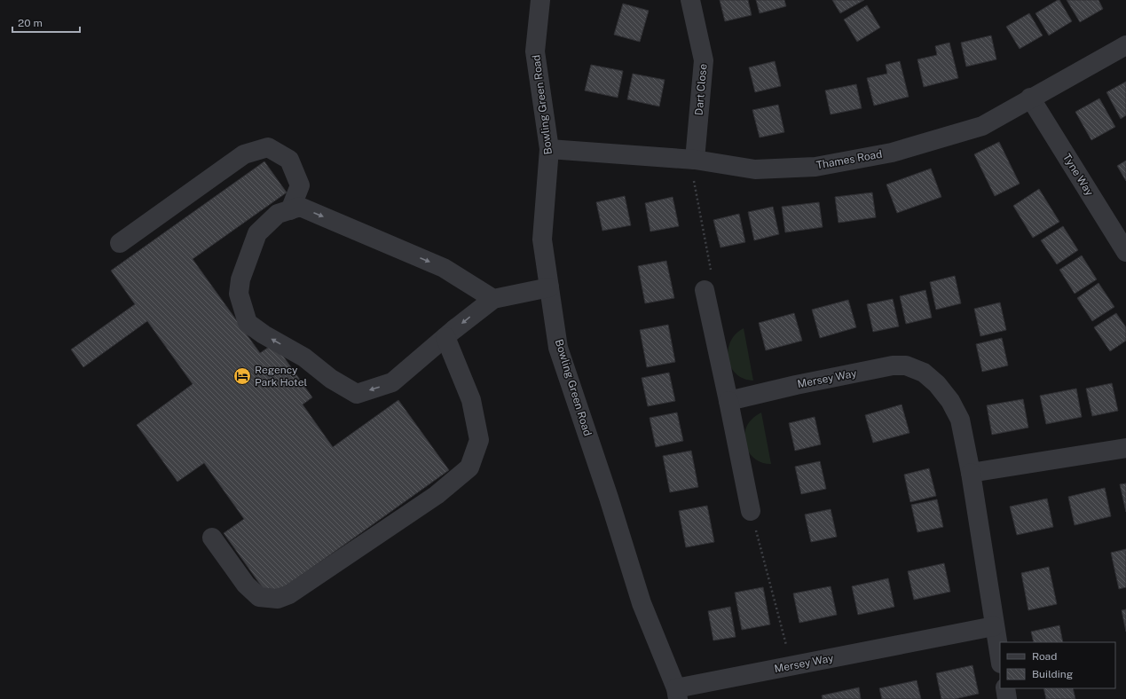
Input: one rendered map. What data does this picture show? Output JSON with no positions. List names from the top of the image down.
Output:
{
  "streets": {
    "street": [
      "Dart Close",
      "Bowling Green Road",
      "Thames Road",
      "Tyne Way",
      "Mersey Way"
    ]
  },
  "crossings": [
    ["Dart Close", "Thames Road"],
    ["Bowling Green Road", "Thames Road"],
    ["Bowling Green Road", "Mersey Way"],
    ["Thames Road", "Tyne Way"]
  ],
  "places": {
    "hotel": ["Regency Park Hotel"]
  },
  "legend": ["Road", "Building"],
  "scale_bar": "20 m"
}
